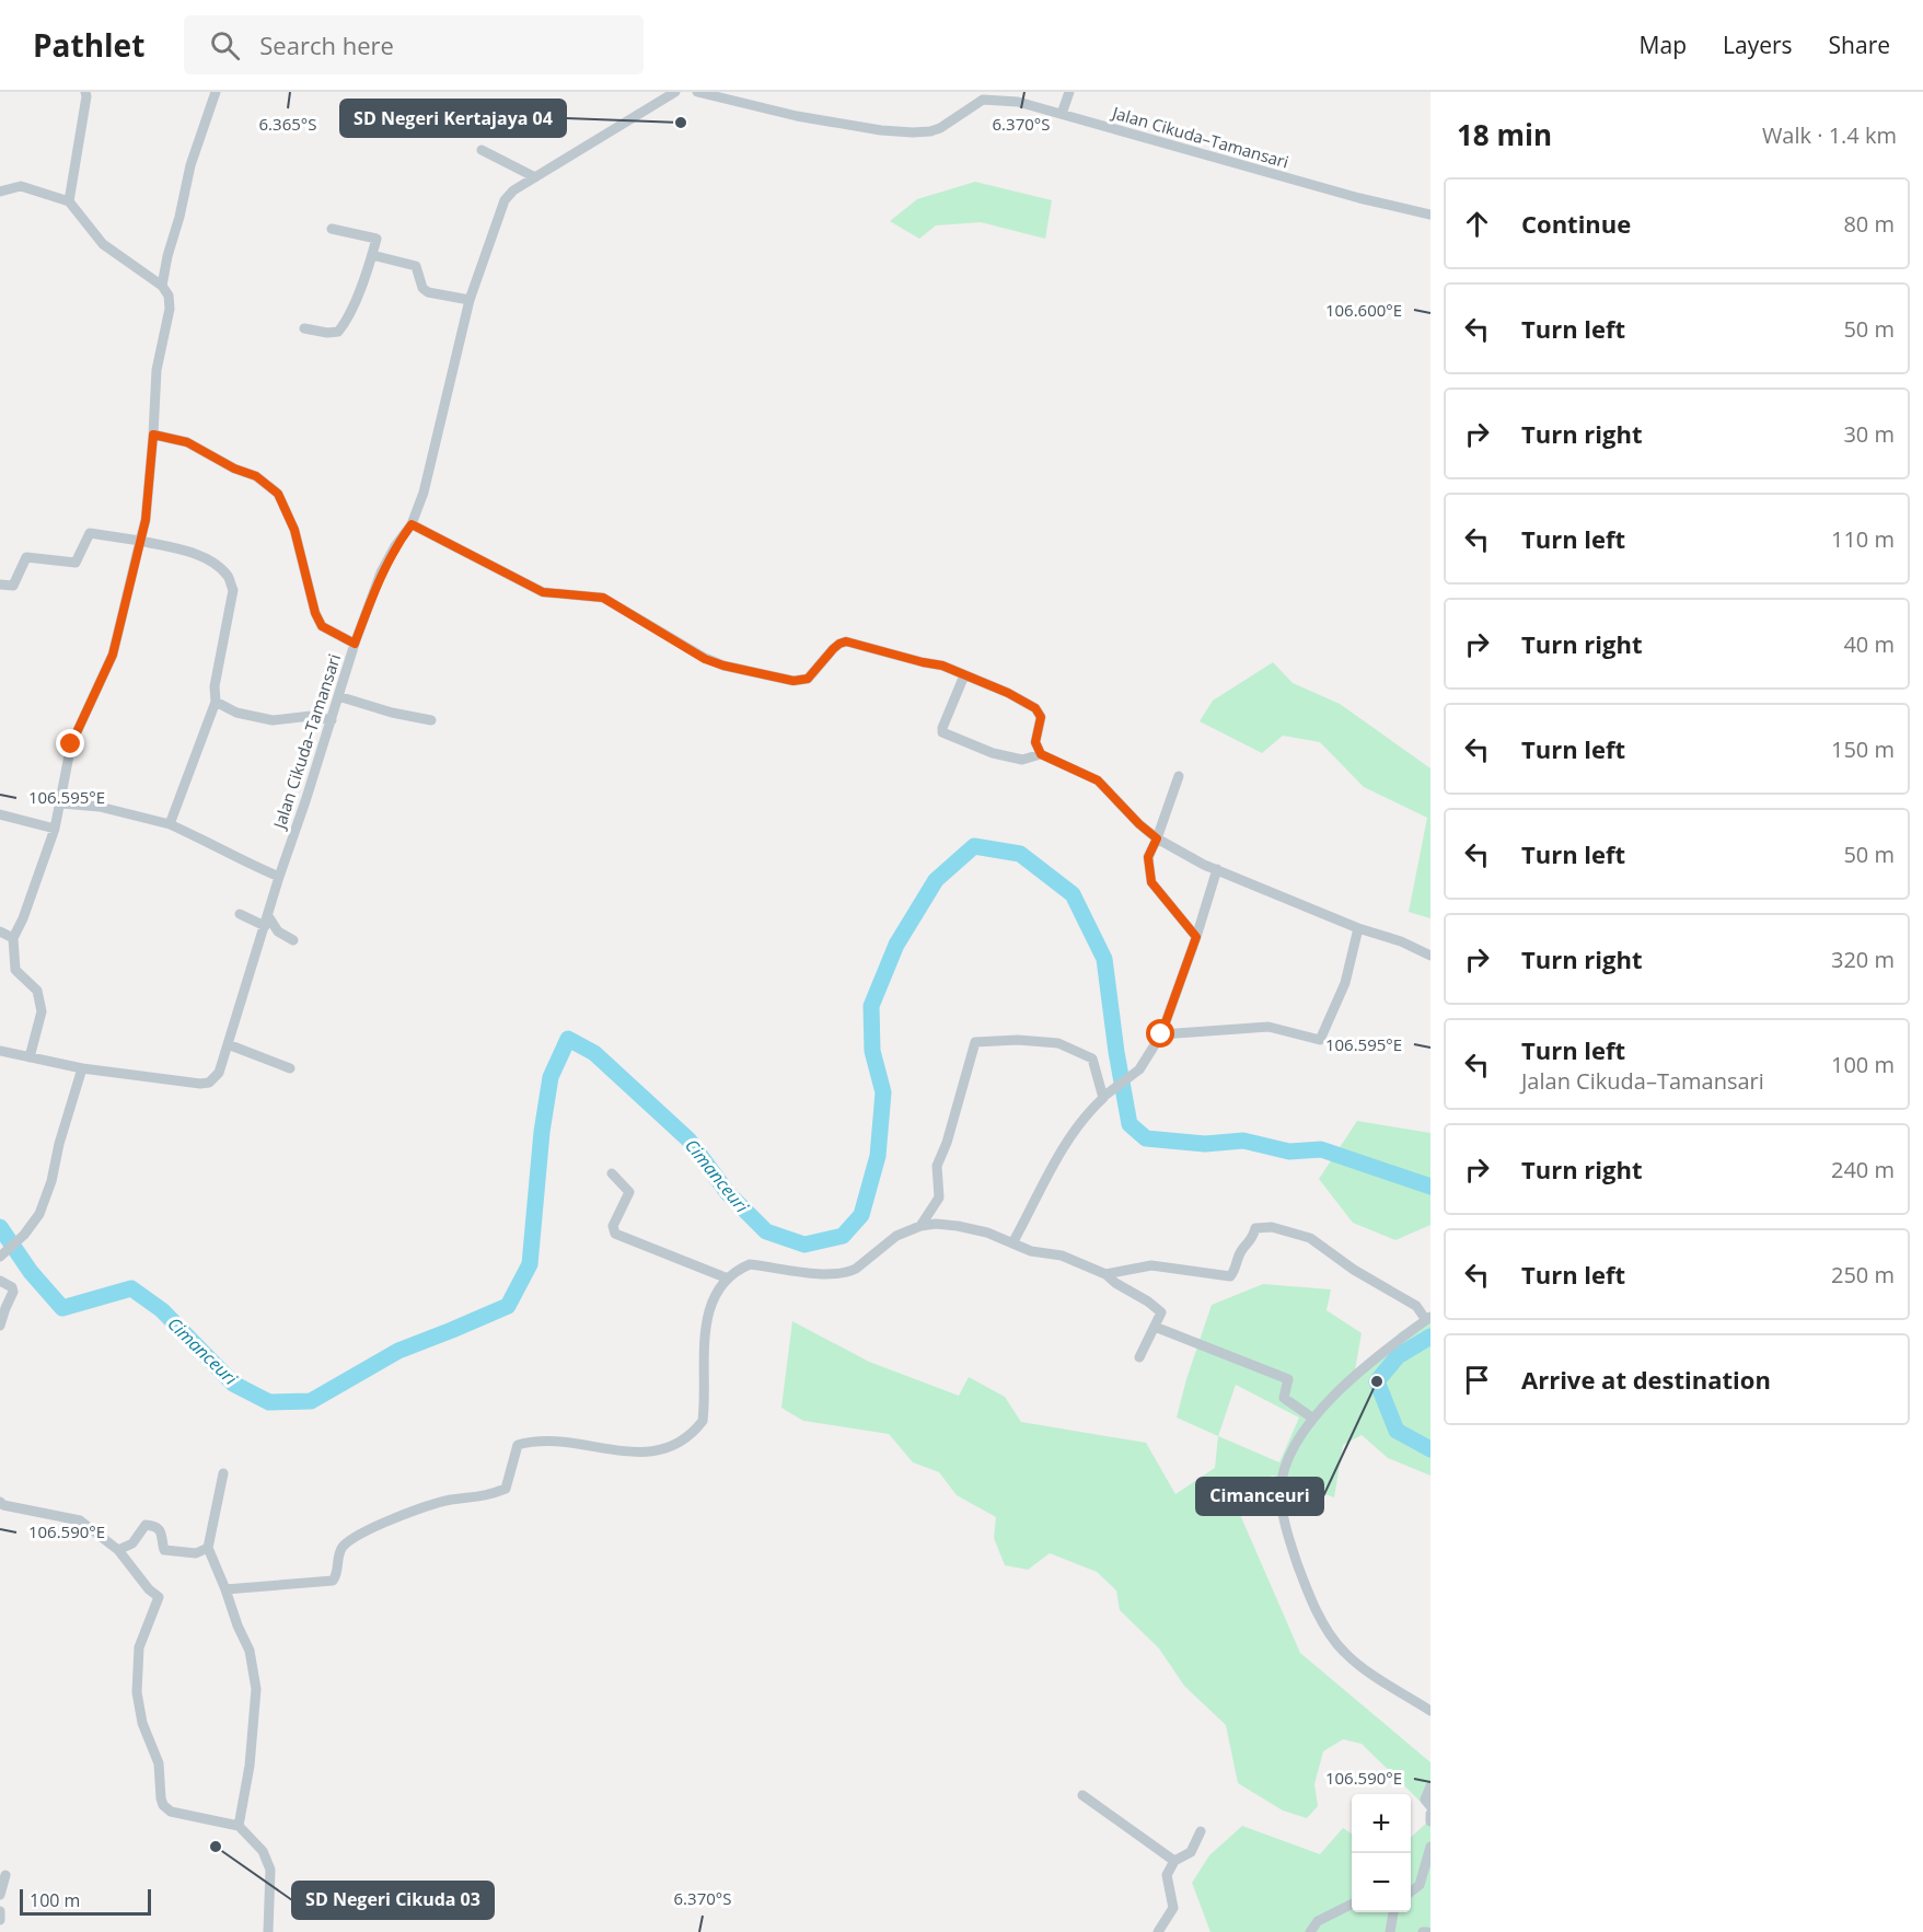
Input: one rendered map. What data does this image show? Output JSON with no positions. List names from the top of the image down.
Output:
{
  "streets": {
    "street": ["Jalan Cikuda–Tamansari"]
  },
  "water": ["Cimanceuri"],
  "places": ["SD Negeri Kertajaya 04", "Cimanceuri", "SD Negeri Cikuda 03"],
  "scale_bar": "100 m",
  "page": {
    "header": "Pathlet",
    "search": "Search here",
    "nav": ["Map", "Layers", "Share"],
    "heading": ["18 min", "Walk · 1.4 km"],
    "list": [
      ["Continue", "80 m"],
      ["Turn left", "50 m"],
      ["Turn right", "30 m"],
      ["Turn left", "110 m"],
      ["Turn right", "40 m"],
      ["Turn left", "150 m"],
      ["Turn left", "50 m"],
      ["Turn right", "320 m"],
      ["Turn left", "Jalan Cikuda–Tamansari", "100 m"],
      ["Turn right", "240 m"],
      ["Turn left", "250 m"],
      "Arrive at destination"
    ],
    "map_buttons": ["+", "−"],
    "scale": "100 m"
  },
  "coordinates": [
    "6.365°S",
    "6.370°S",
    "106.600°E",
    "106.595°E",
    "106.590°E"
  ]
}
